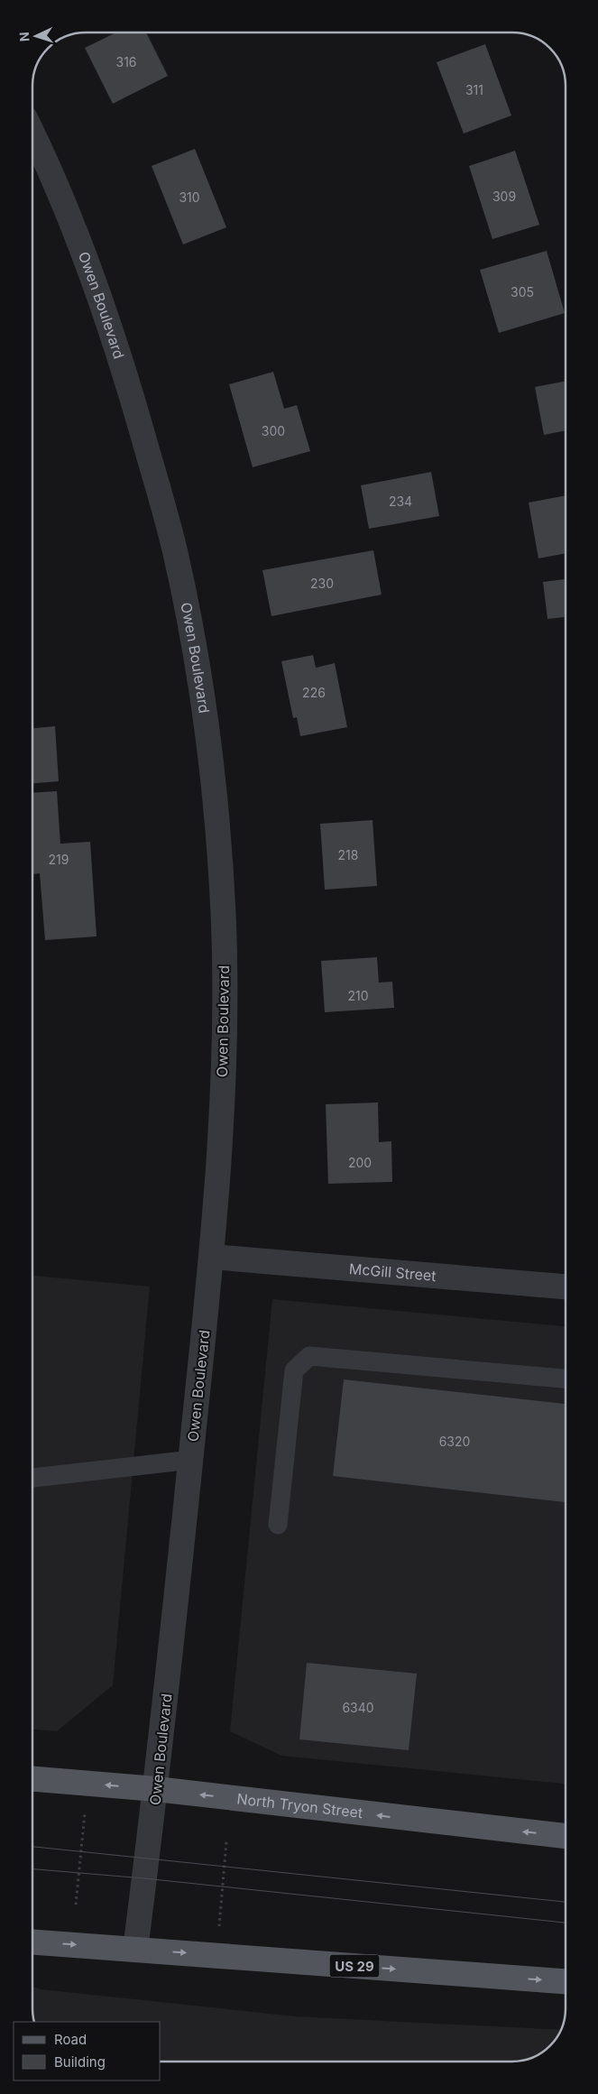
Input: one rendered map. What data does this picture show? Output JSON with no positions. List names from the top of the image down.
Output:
{
  "streets": {
    "main road": ["North Tryon Street", "US 29"],
    "street": ["Owen Boulevard", "McGill Street"]
  },
  "crossings": [
    ["Owen Boulevard", "McGill Street"],
    ["Owen Boulevard", "North Tryon Street"],
    ["Owen Boulevard", "US 29"]
  ],
  "house_numbers": [
    "316",
    "311",
    "309",
    "310",
    "305",
    "300",
    "234",
    "230",
    "226",
    "218",
    "219",
    "210",
    "200",
    "6320",
    "6340"
  ],
  "legend": ["Road", "Building"],
  "north": "left"
}
